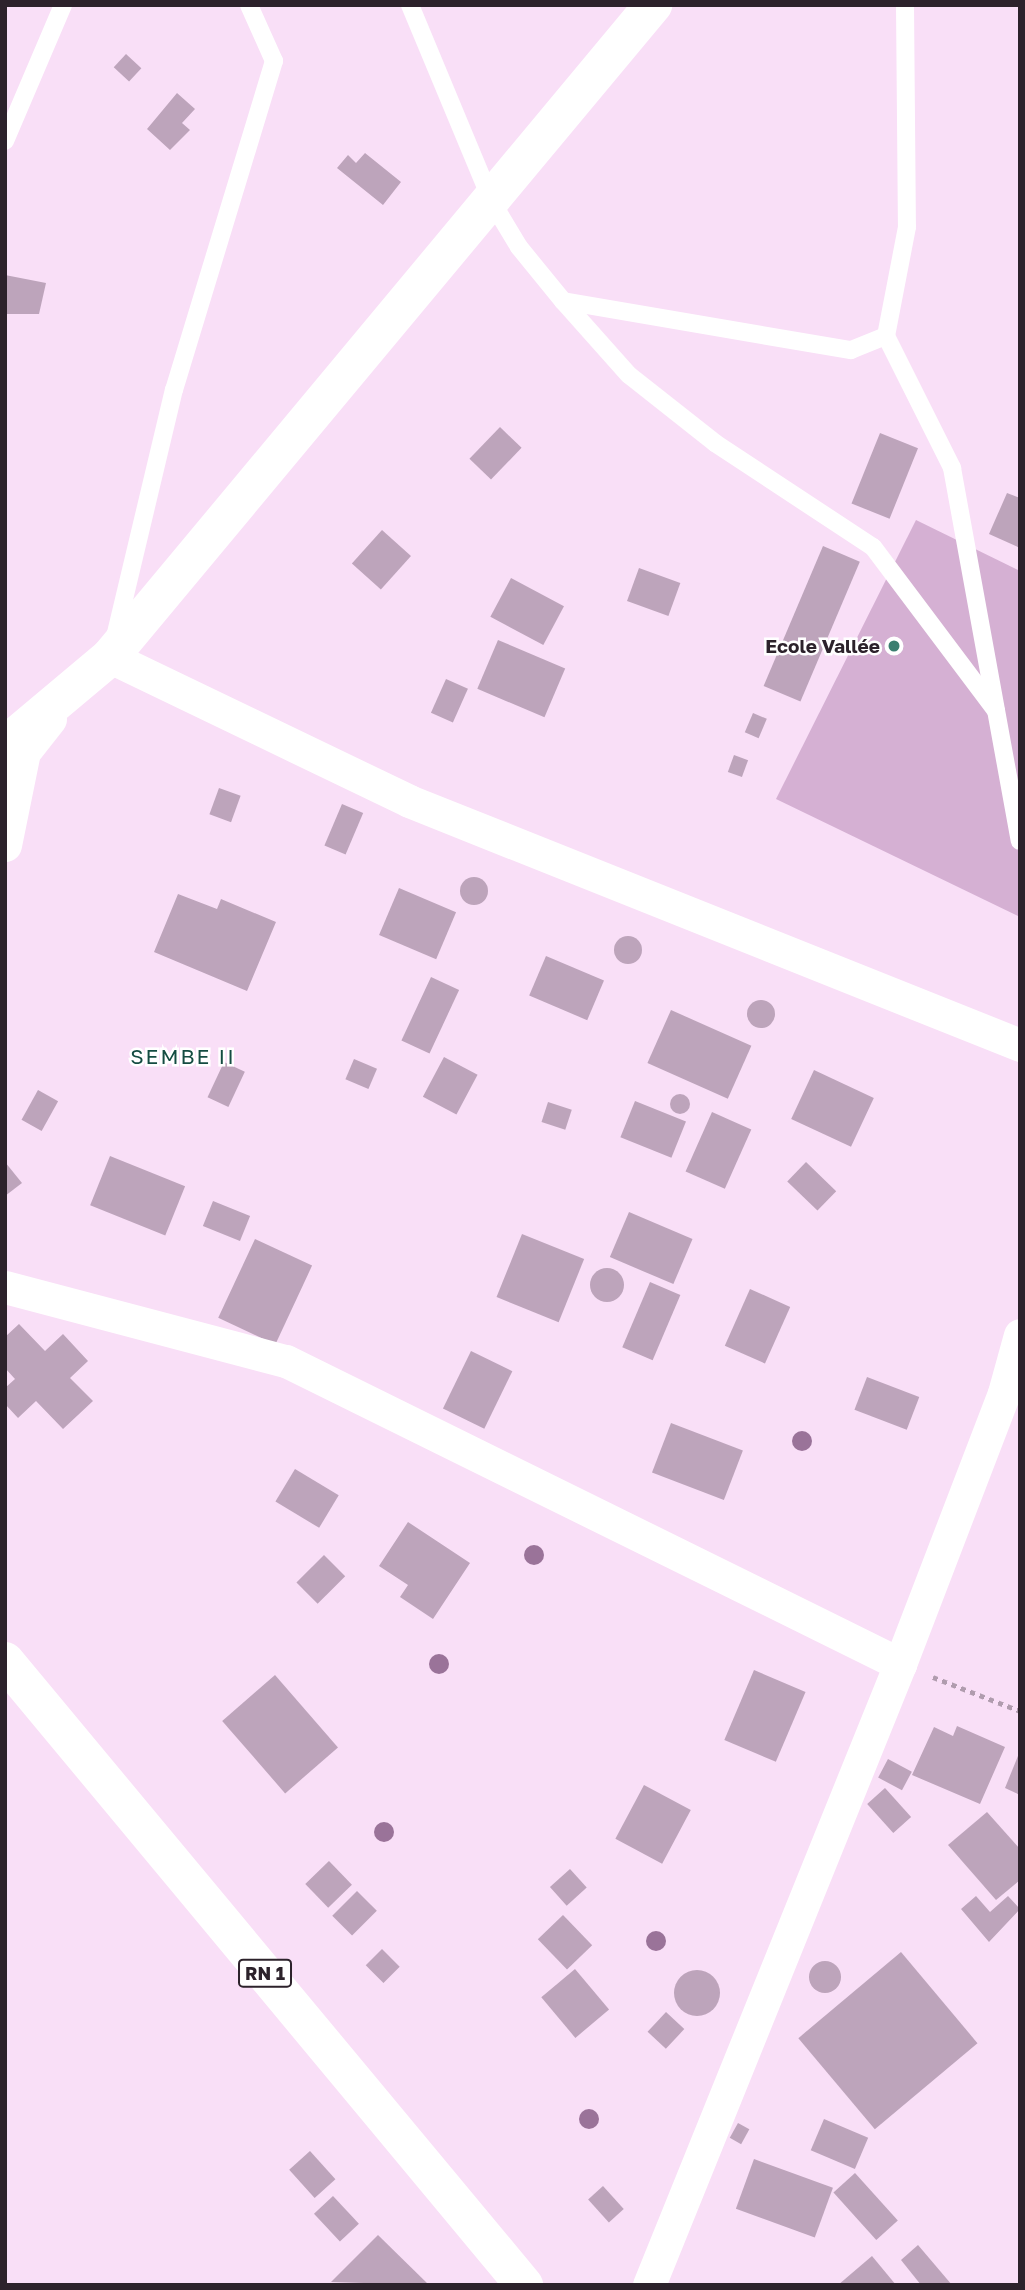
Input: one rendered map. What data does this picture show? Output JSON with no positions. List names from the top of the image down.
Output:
{
  "streets": {
    "main road": ["RN 1"]
  },
  "districts": ["SEMBE II"],
  "places": ["Ecole Vallée"]
}
